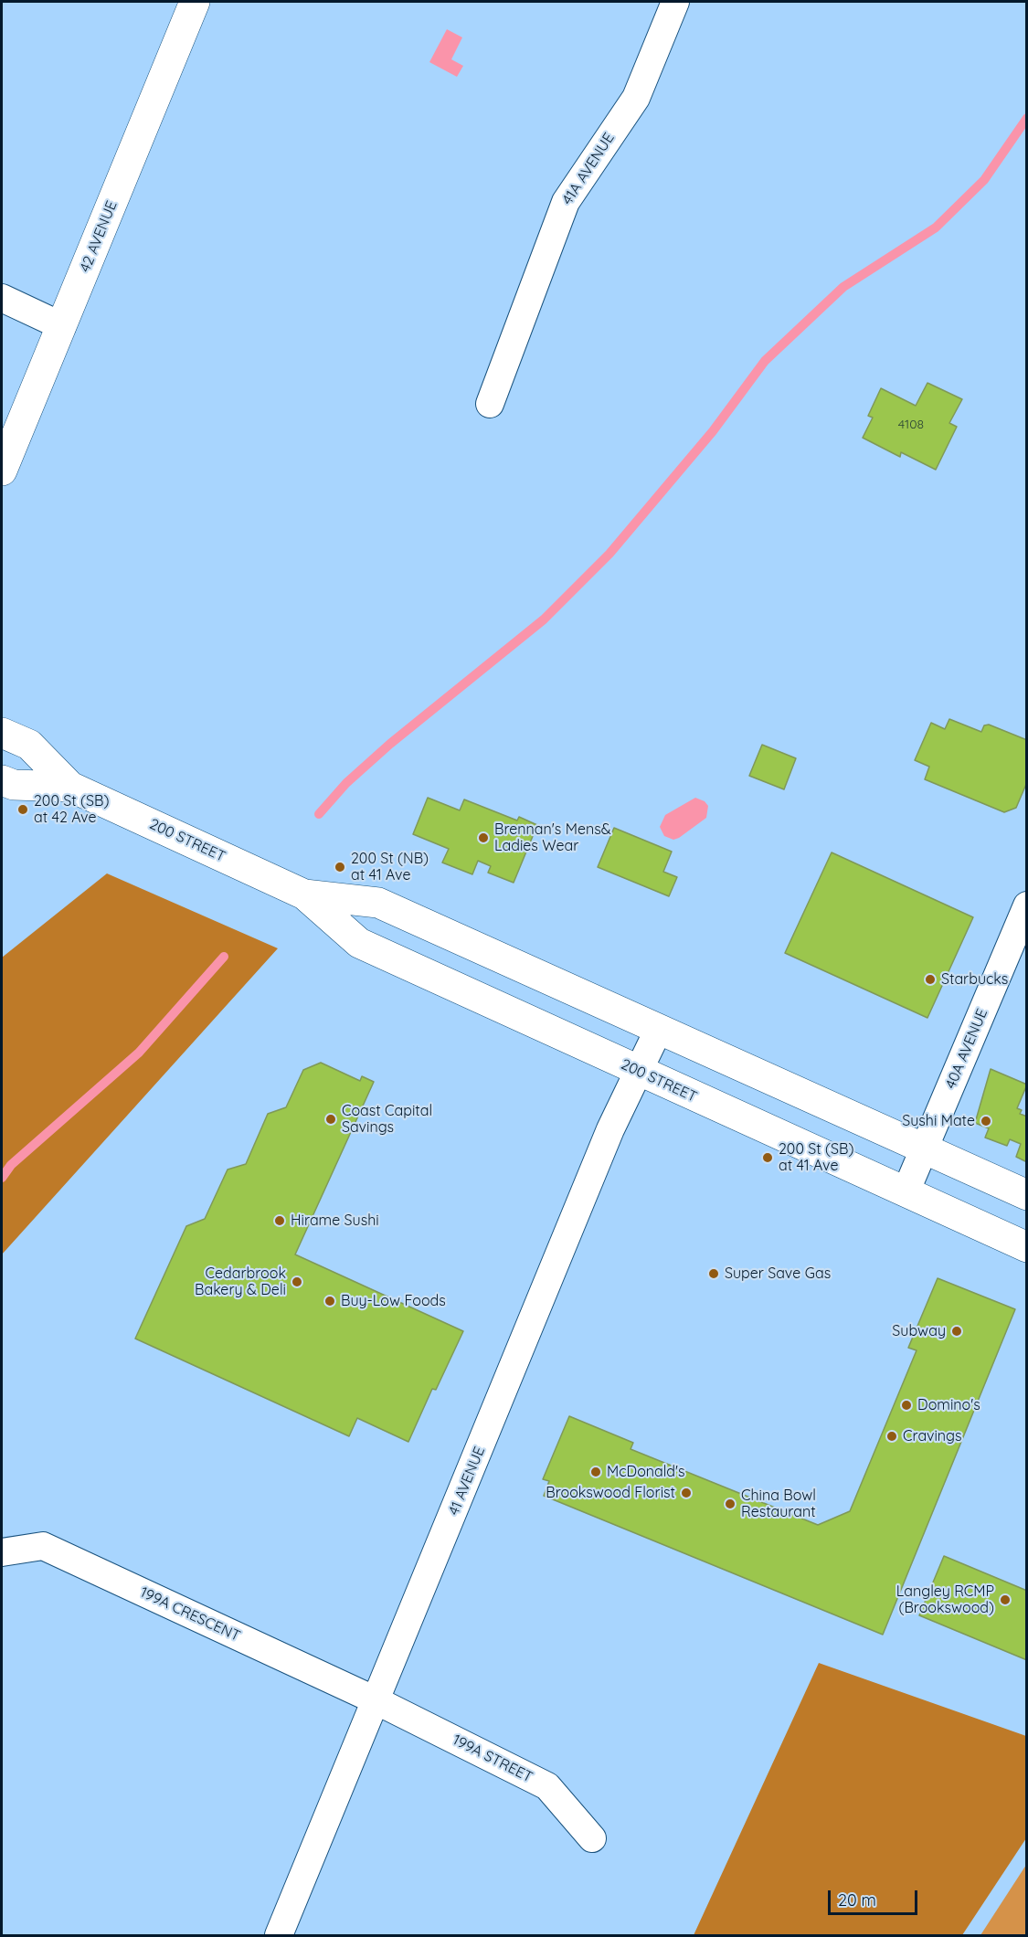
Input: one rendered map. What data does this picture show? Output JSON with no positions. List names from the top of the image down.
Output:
{
  "streets": {
    "main road": ["42 AVENUE", "200 STREET"],
    "street": [
      "41A AVENUE",
      "40A AVENUE",
      "41 AVENUE",
      "199A CRESCENT",
      "199A STREET"
    ]
  },
  "crossings": [
    ["200 STREET", "40A AVENUE"],
    ["200 STREET", "41 AVENUE"],
    ["41 AVENUE", "199A CRESCENT"],
    ["41 AVENUE", "199A STREET"],
    ["199A CRESCENT", "199A STREET"]
  ],
  "places": [
    "200 St (SB) at 42 Ave",
    "Brennan's Mens& Ladies Wear",
    "200 St (NB) at 41 Ave",
    "Starbucks",
    "Coast Capital Savings",
    "Sushi Mate",
    "200 St (SB) at 41 Ave",
    "Hirame Sushi",
    "Super Save Gas",
    "Cedarbrook Bakery & Deli",
    "Buy-Low Foods",
    "Subway",
    "Domino's",
    "Cravings",
    "McDonald's",
    "Brookswood Florist",
    "China Bowl Restaurant",
    "Langley RCMP (Brookswood)"
  ],
  "house_numbers": ["4108"],
  "scale_bar": "20 m"
}
